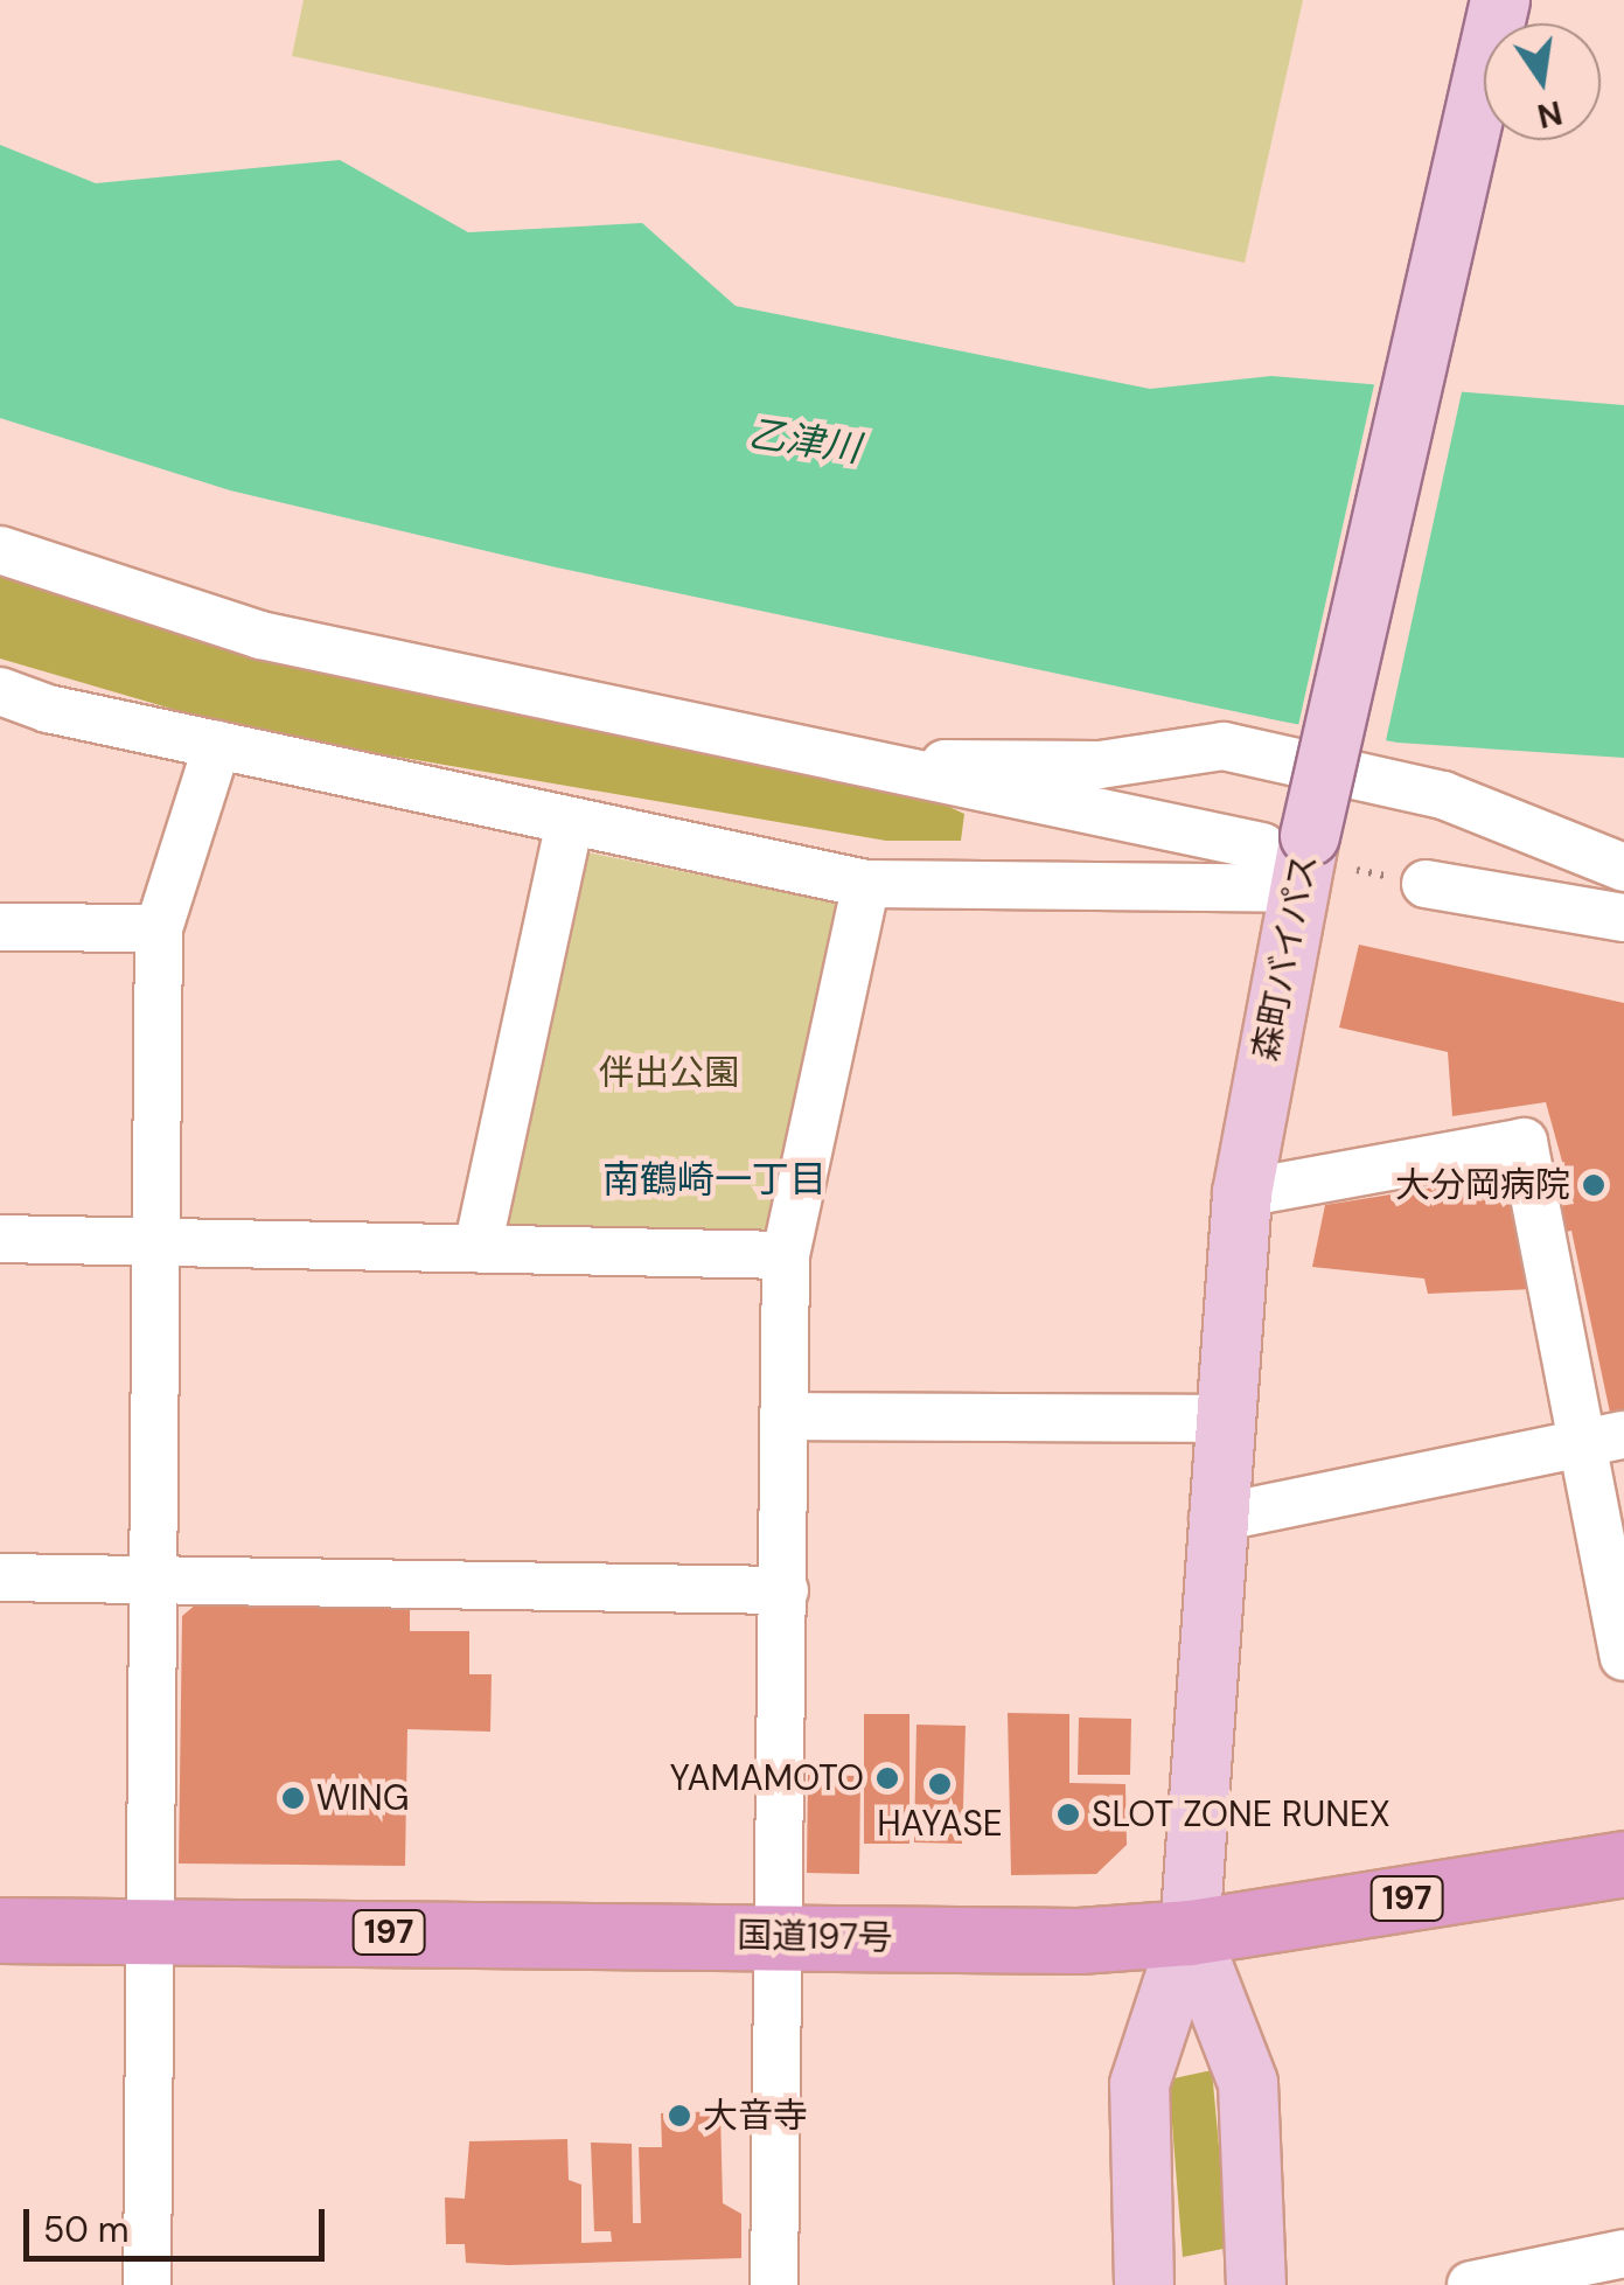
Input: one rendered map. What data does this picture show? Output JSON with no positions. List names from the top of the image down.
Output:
{
  "streets": {
    "highway": ["197", "国道197号"],
    "main road": ["森町バイパス"]
  },
  "crossings": [
    ["森町バイパス", "国道197号"]
  ],
  "districts": ["南鶴崎一丁目"],
  "water": ["乙津川"],
  "parks": ["伴出公園"],
  "places": [
    "大分岡病院",
    "YAMAMOTO",
    "HAYASE",
    "WING",
    "SLOT ZONE RUNEX",
    "大音寺"
  ],
  "scale_bar": "50 m",
  "north": "bottom"
}
